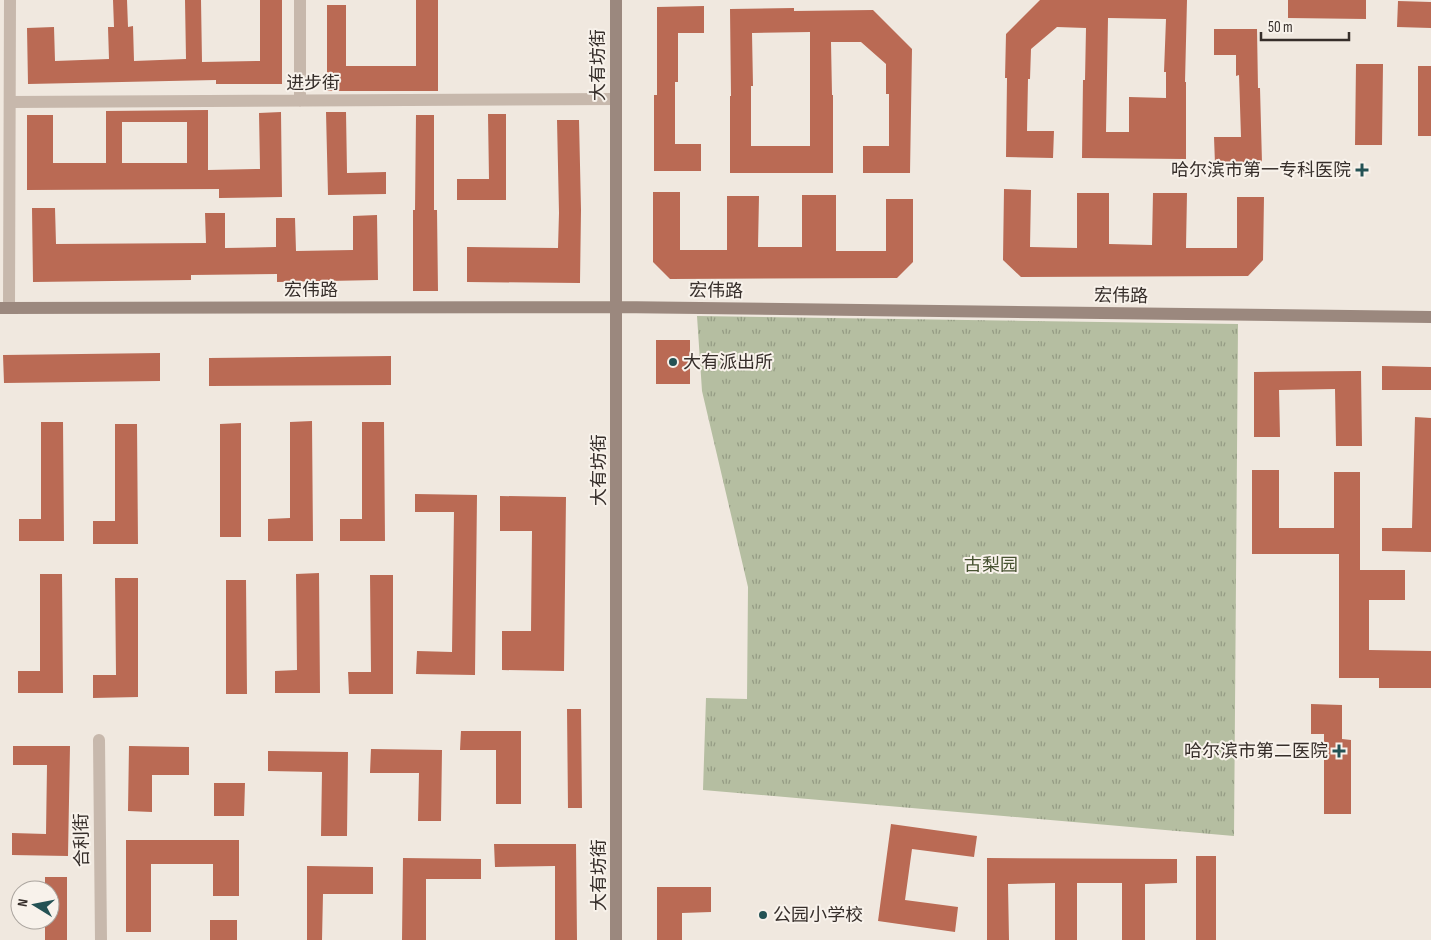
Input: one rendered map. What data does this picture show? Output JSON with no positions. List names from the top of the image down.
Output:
{
  "streets": {
    "main road": ["大有坊街", "宏伟路"],
    "street": ["进步街", "合利街"]
  },
  "crossings": [
    ["大有坊街", "进步街"],
    ["大有坊街", "宏伟路"]
  ],
  "parks": ["古梨园"],
  "places": {
    "health": ["哈尔滨市第一专科医院", "哈尔滨市第二医院"],
    "other": ["大有派出所", "公园小学校"]
  },
  "scale_bar": "50 m",
  "north": "left"
}
